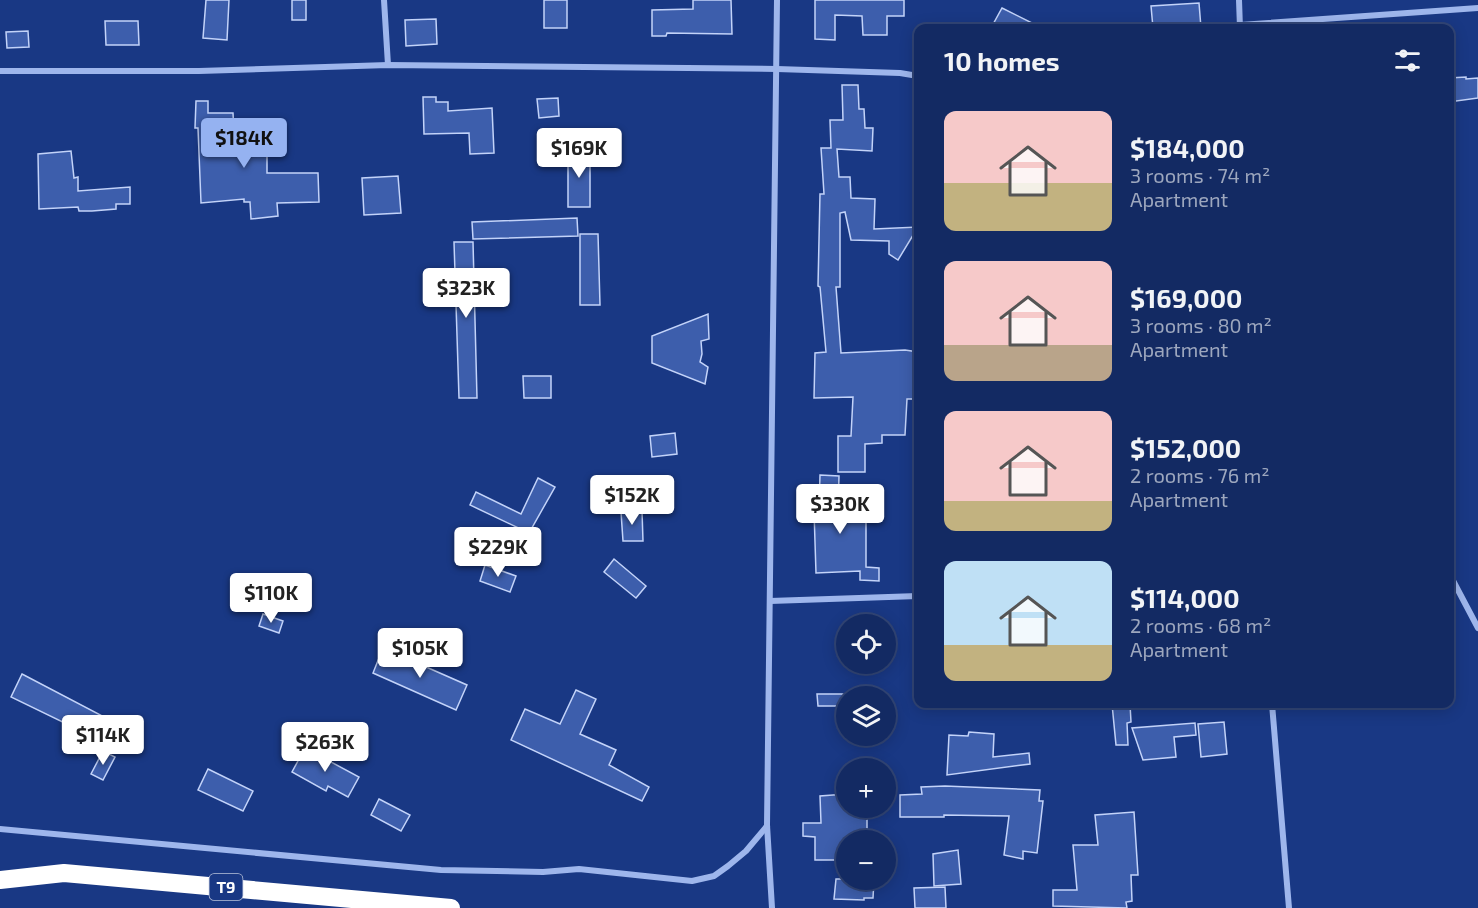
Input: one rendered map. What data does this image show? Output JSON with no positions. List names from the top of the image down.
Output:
{
  "streets": {
    "highway": ["T9"]
  },
  "page": {
    "heading": "10 homes",
    "list": [
      {
        "name": "$184,000",
        "note": "3 rooms · 74 m² · Apartment"
      },
      {
        "name": "$169,000",
        "note": "3 rooms · 80 m² · Apartment"
      },
      {
        "name": "$152,000",
        "note": "2 rooms · 76 m² · Apartment"
      },
      {
        "name": "$114,000",
        "note": "2 rooms · 68 m² · Apartment"
      }
    ],
    "price": [
      "$184K",
      "$169K",
      "$323K",
      "$152K",
      "$330K",
      "$229K",
      "$110K",
      "$105K",
      "$114K",
      "$263K"
    ],
    "map_buttons": ["+", "−"]
  }
}
